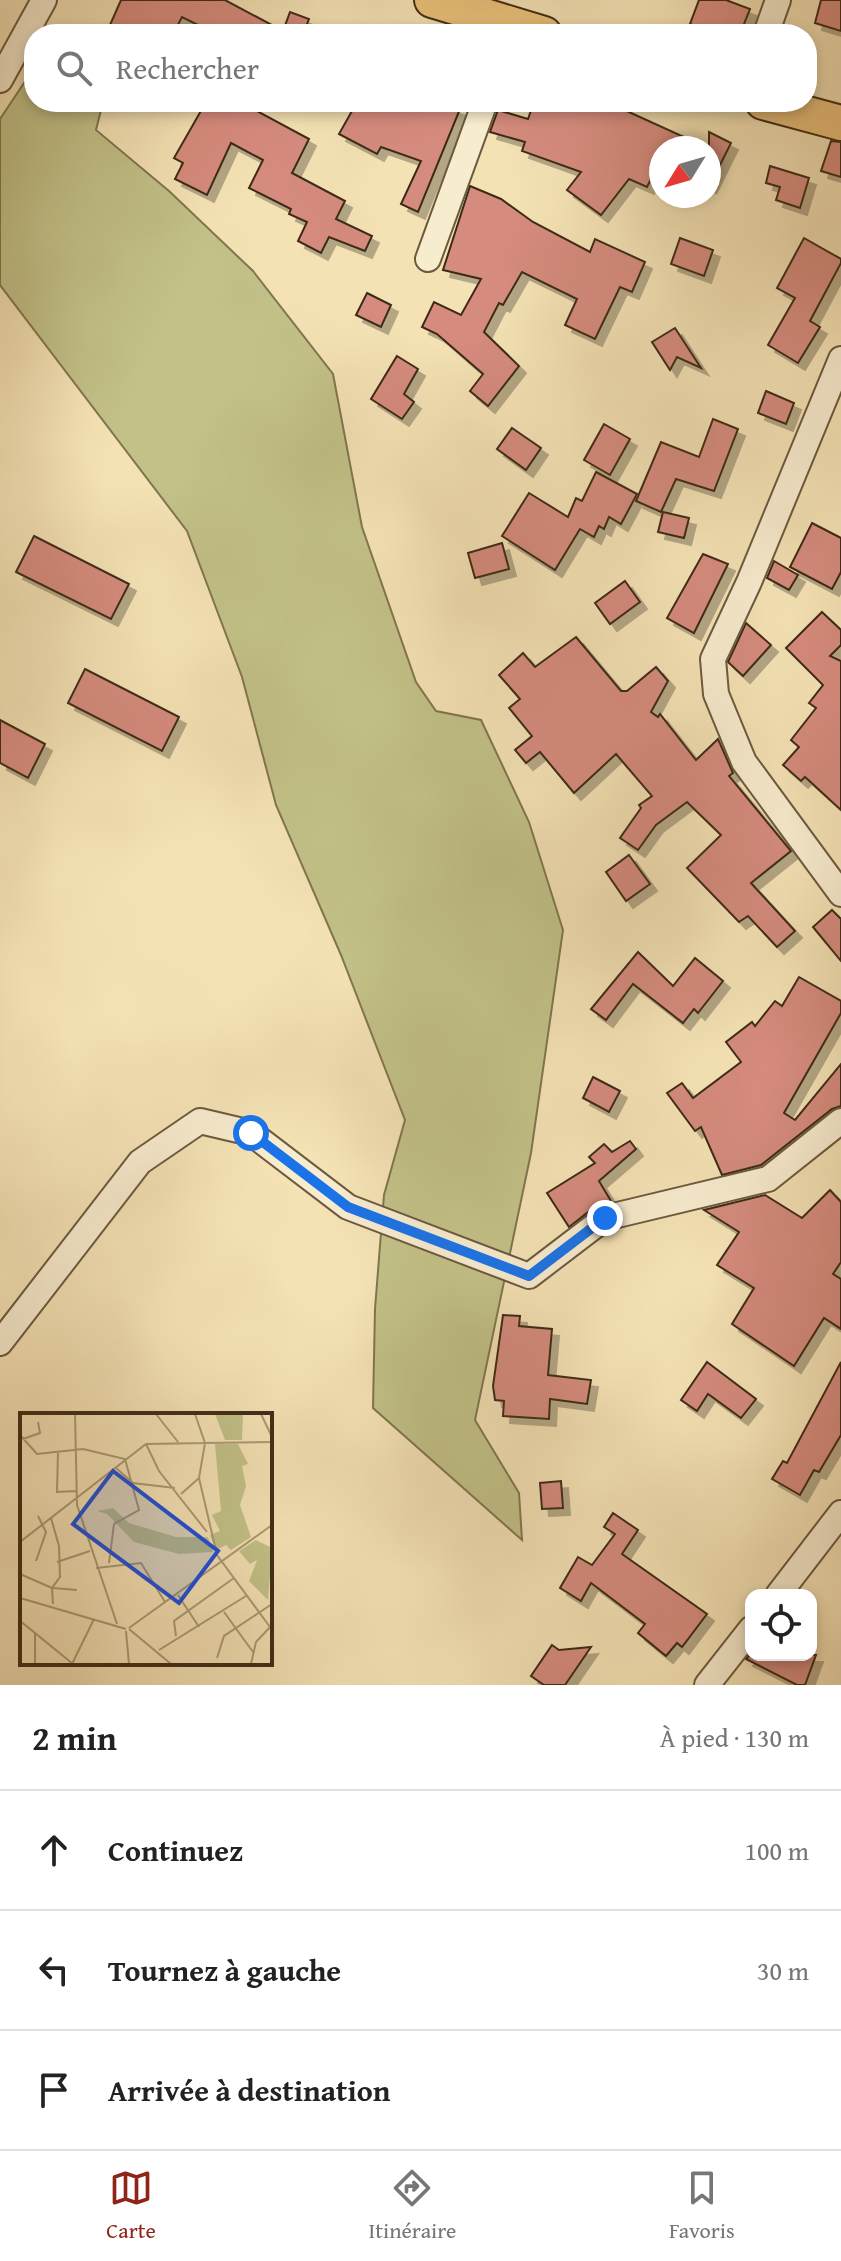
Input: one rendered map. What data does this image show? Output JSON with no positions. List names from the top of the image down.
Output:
{
  "north": "bottom left",
  "page": {
    "search": "Rechercher",
    "heading": ["2 min", "À pied · 130 m"],
    "list": [
      ["Continuez", "100 m"],
      ["Tournez à gauche", "30 m"],
      "Arrivée à destination"
    ],
    "nav": ["Carte", "Itinéraire", "Favoris"]
  }
}
